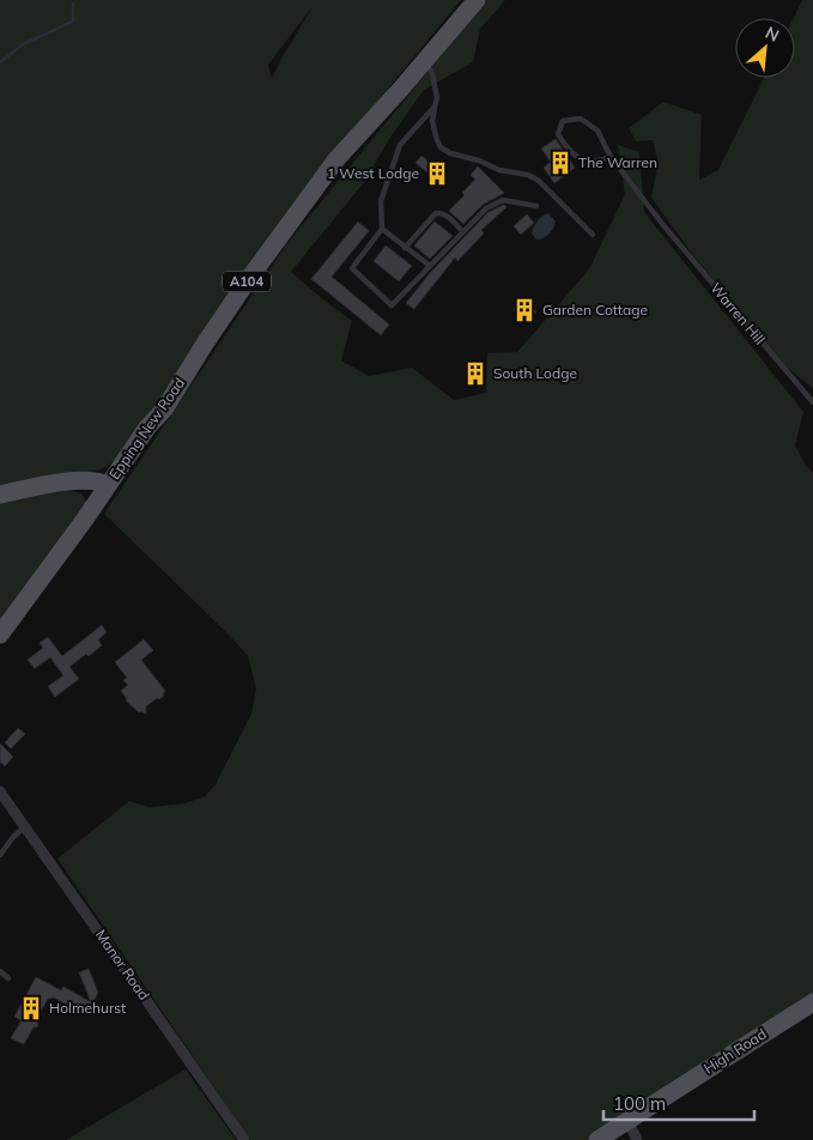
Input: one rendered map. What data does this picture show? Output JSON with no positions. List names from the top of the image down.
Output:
{
  "streets": {
    "main road": ["A104", "Epping New Road", "High Road"],
    "street": ["Manor Road"],
    "lane": ["Warren Hill"]
  },
  "places": {
    "building": [
      "The Warren",
      "1 West Lodge",
      "Garden Cottage",
      "South Lodge",
      "Holmehurst"
    ]
  },
  "scale_bar": "100 m",
  "north": "top right"
}
